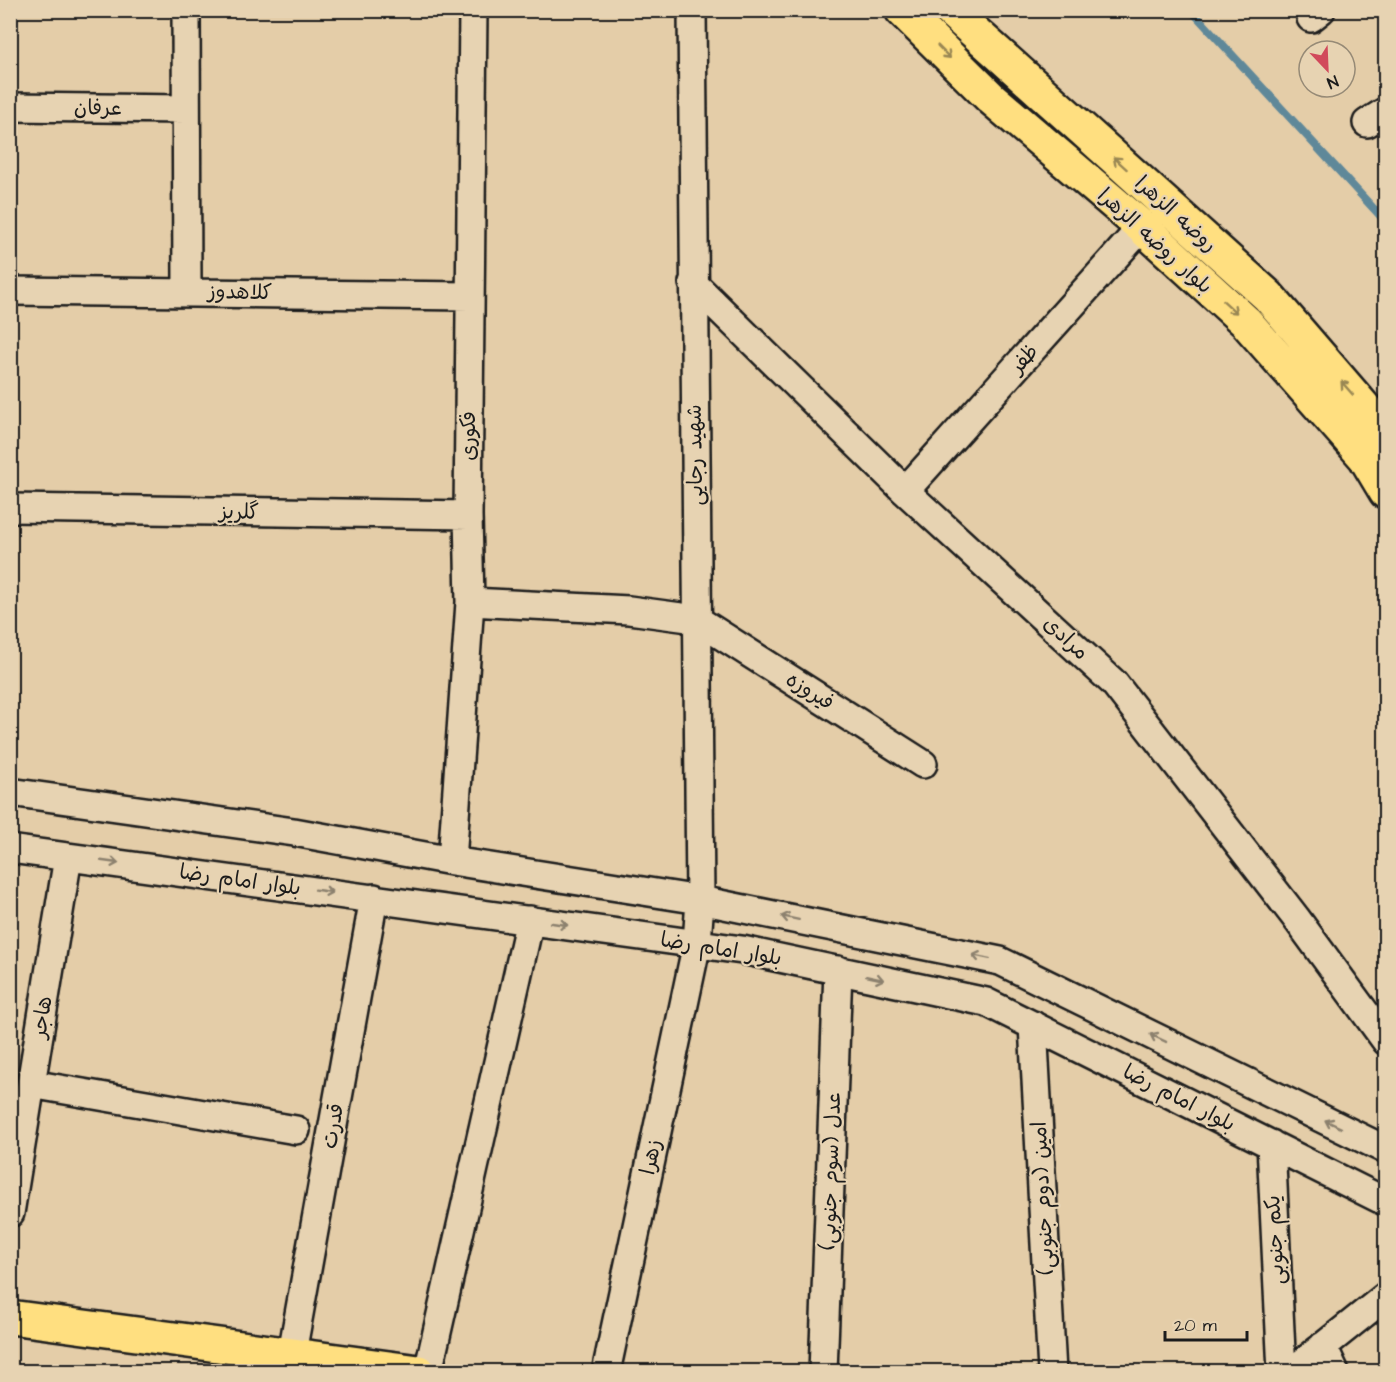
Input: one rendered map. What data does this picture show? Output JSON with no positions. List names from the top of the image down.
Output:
{
  "streets": {
    "main road": ["روضه الزهرا", "بلوار روضه الزهرا"],
    "street": [
      "عرفان",
      "کلاهدوز",
      "ظفر",
      "فکوری",
      "شهید رجایی",
      "گلریز",
      "مرادی",
      "فیروزه",
      "بلوار امام رضا",
      "هاجر",
      "قدرت",
      "زهرا",
      "عدل (سوم جنوبی)",
      "امین (دوم جنوبی)",
      "یکم جنوبی"
    ]
  },
  "crossings": [
    ["روضه الزهرا", "بلوار روضه الزهرا"],
    ["بلوار روضه الزهرا", "ظفر"],
    ["کلاهدوز", "فکوری"],
    ["ظفر", "مرادی"],
    ["فکوری", "گلریز"],
    ["فکوری", "بلوار امام رضا"],
    ["شهید رجایی", "مرادی"],
    ["شهید رجایی", "فیروزه"],
    ["شهید رجایی", "بلوار امام رضا"],
    ["شهید رجایی", "زهرا"],
    ["بلوار امام رضا", "هاجر"],
    ["بلوار امام رضا", "قدرت"],
    ["بلوار امام رضا", "زهرا"],
    ["بلوار امام رضا", "عدل (سوم جنوبی)"],
    ["بلوار امام رضا", "امین (دوم جنوبی)"],
    ["بلوار امام رضا", "یکم جنوبی"]
  ],
  "one_way": ["روضه الزهرا", "بلوار روضه الزهرا"],
  "scale_bar": "20 m",
  "north": "bottom right"
}
